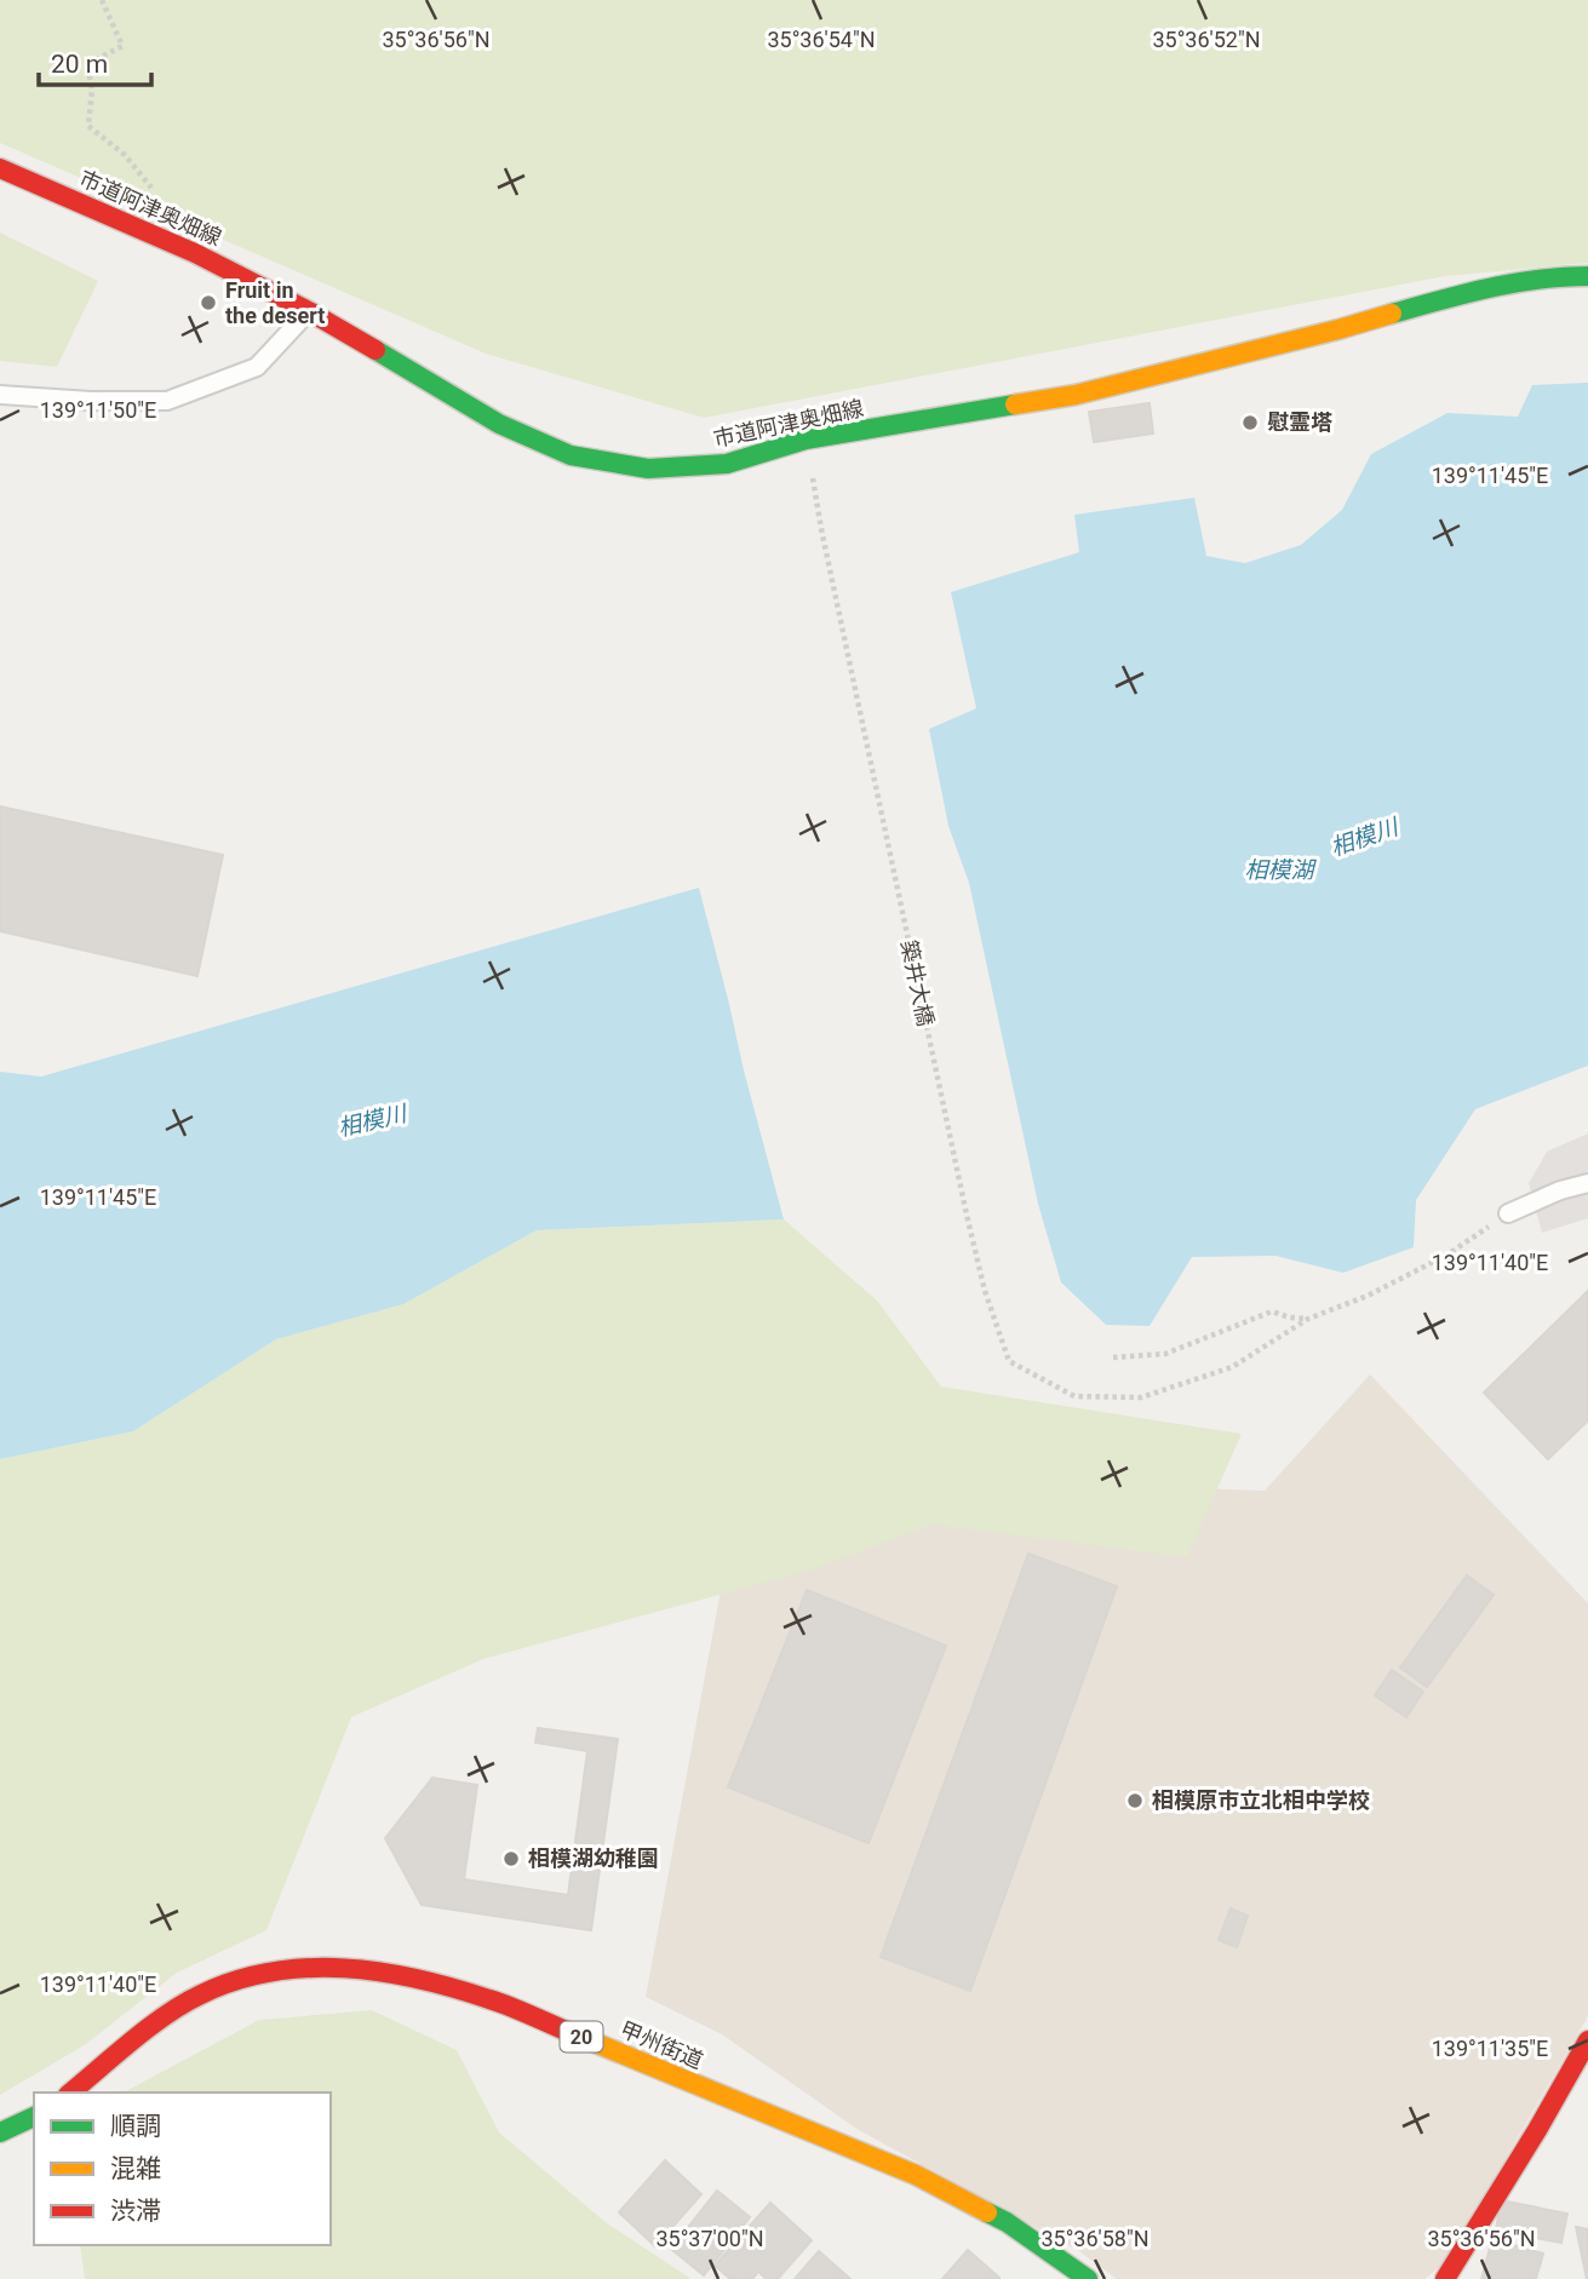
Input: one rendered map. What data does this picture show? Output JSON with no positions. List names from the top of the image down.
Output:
{
  "streets": {
    "main road": ["市道阿津奥畑線", "20", "甲州街道"],
    "path": ["築井大橋"]
  },
  "water": ["相模川", "相模湖"],
  "places": [
    "Fruit in the desert",
    "慰霊塔",
    "相模原市立北相中学校",
    "相模湖幼稚園"
  ],
  "legend": ["順調", "混雑", "渋滞"],
  "scale_bar": "20 m",
  "coordinates": [
    "35°36'56\"N",
    "35°36'54\"N",
    "35°36'52\"N",
    "139°11'50\"E",
    "139°11'45\"E",
    "139°11'40\"E",
    "139°11'35\"E",
    "35°37'00\"N",
    "35°36'58\"N"
  ]
}
